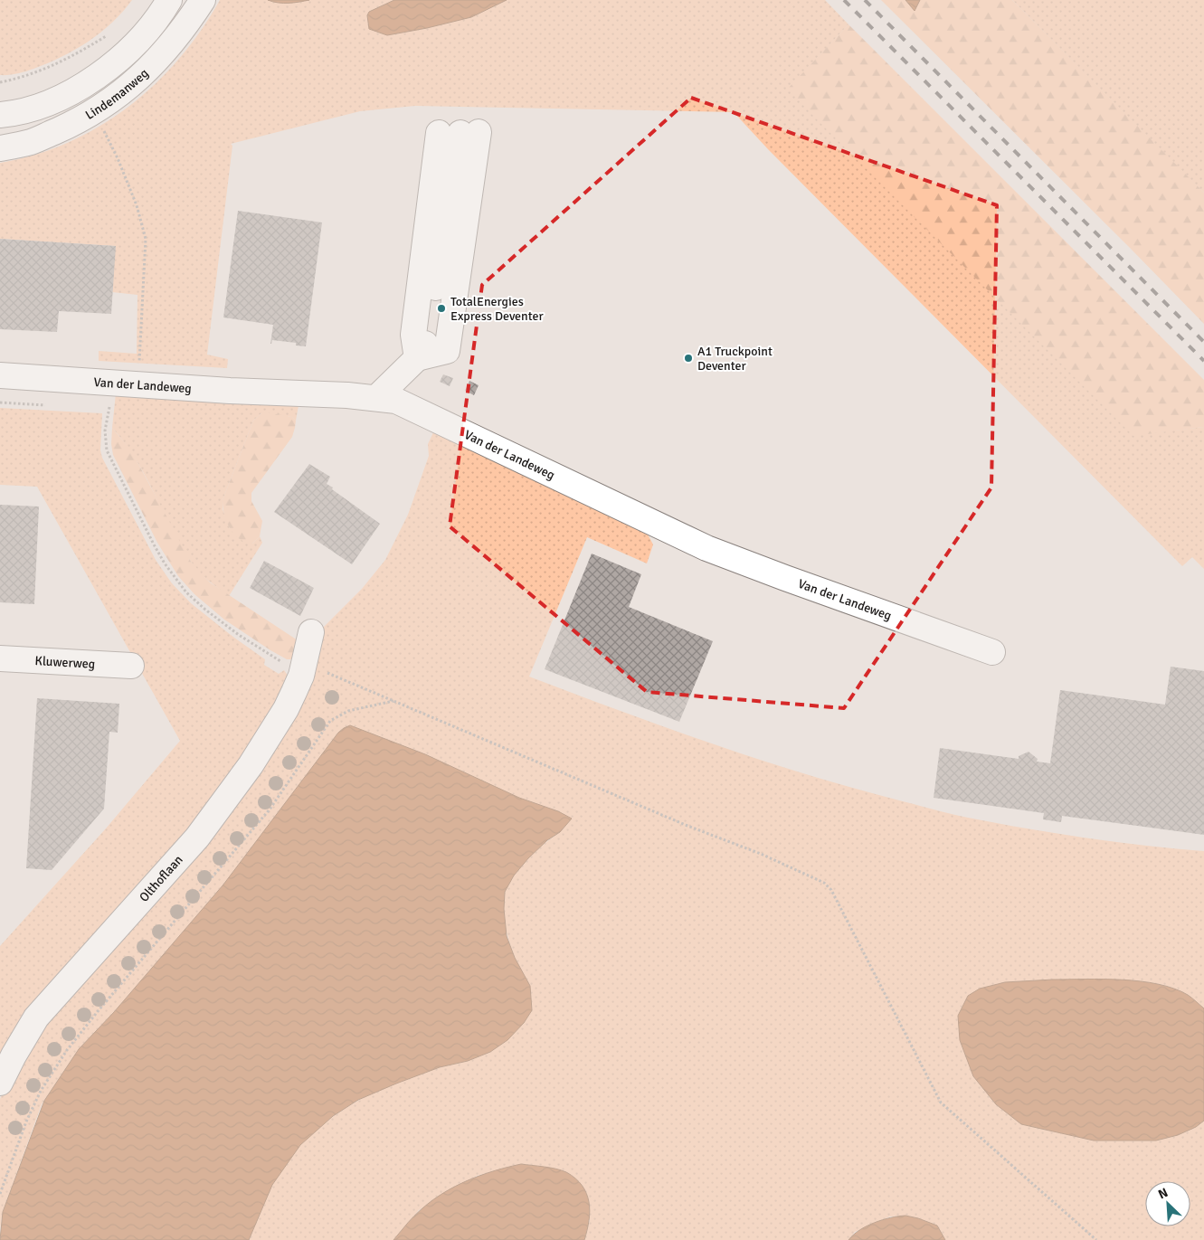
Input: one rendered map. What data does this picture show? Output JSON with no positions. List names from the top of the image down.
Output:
{
  "streets": {
    "street": [
      "Lindemanweg",
      "Van der Landeweg",
      "Kluwerweg",
      "Olthoflaan"
    ]
  },
  "places": ["TotalEnergies Express Deventer", "A1 Truckpoint Deventer"],
  "north": "top left"
}
